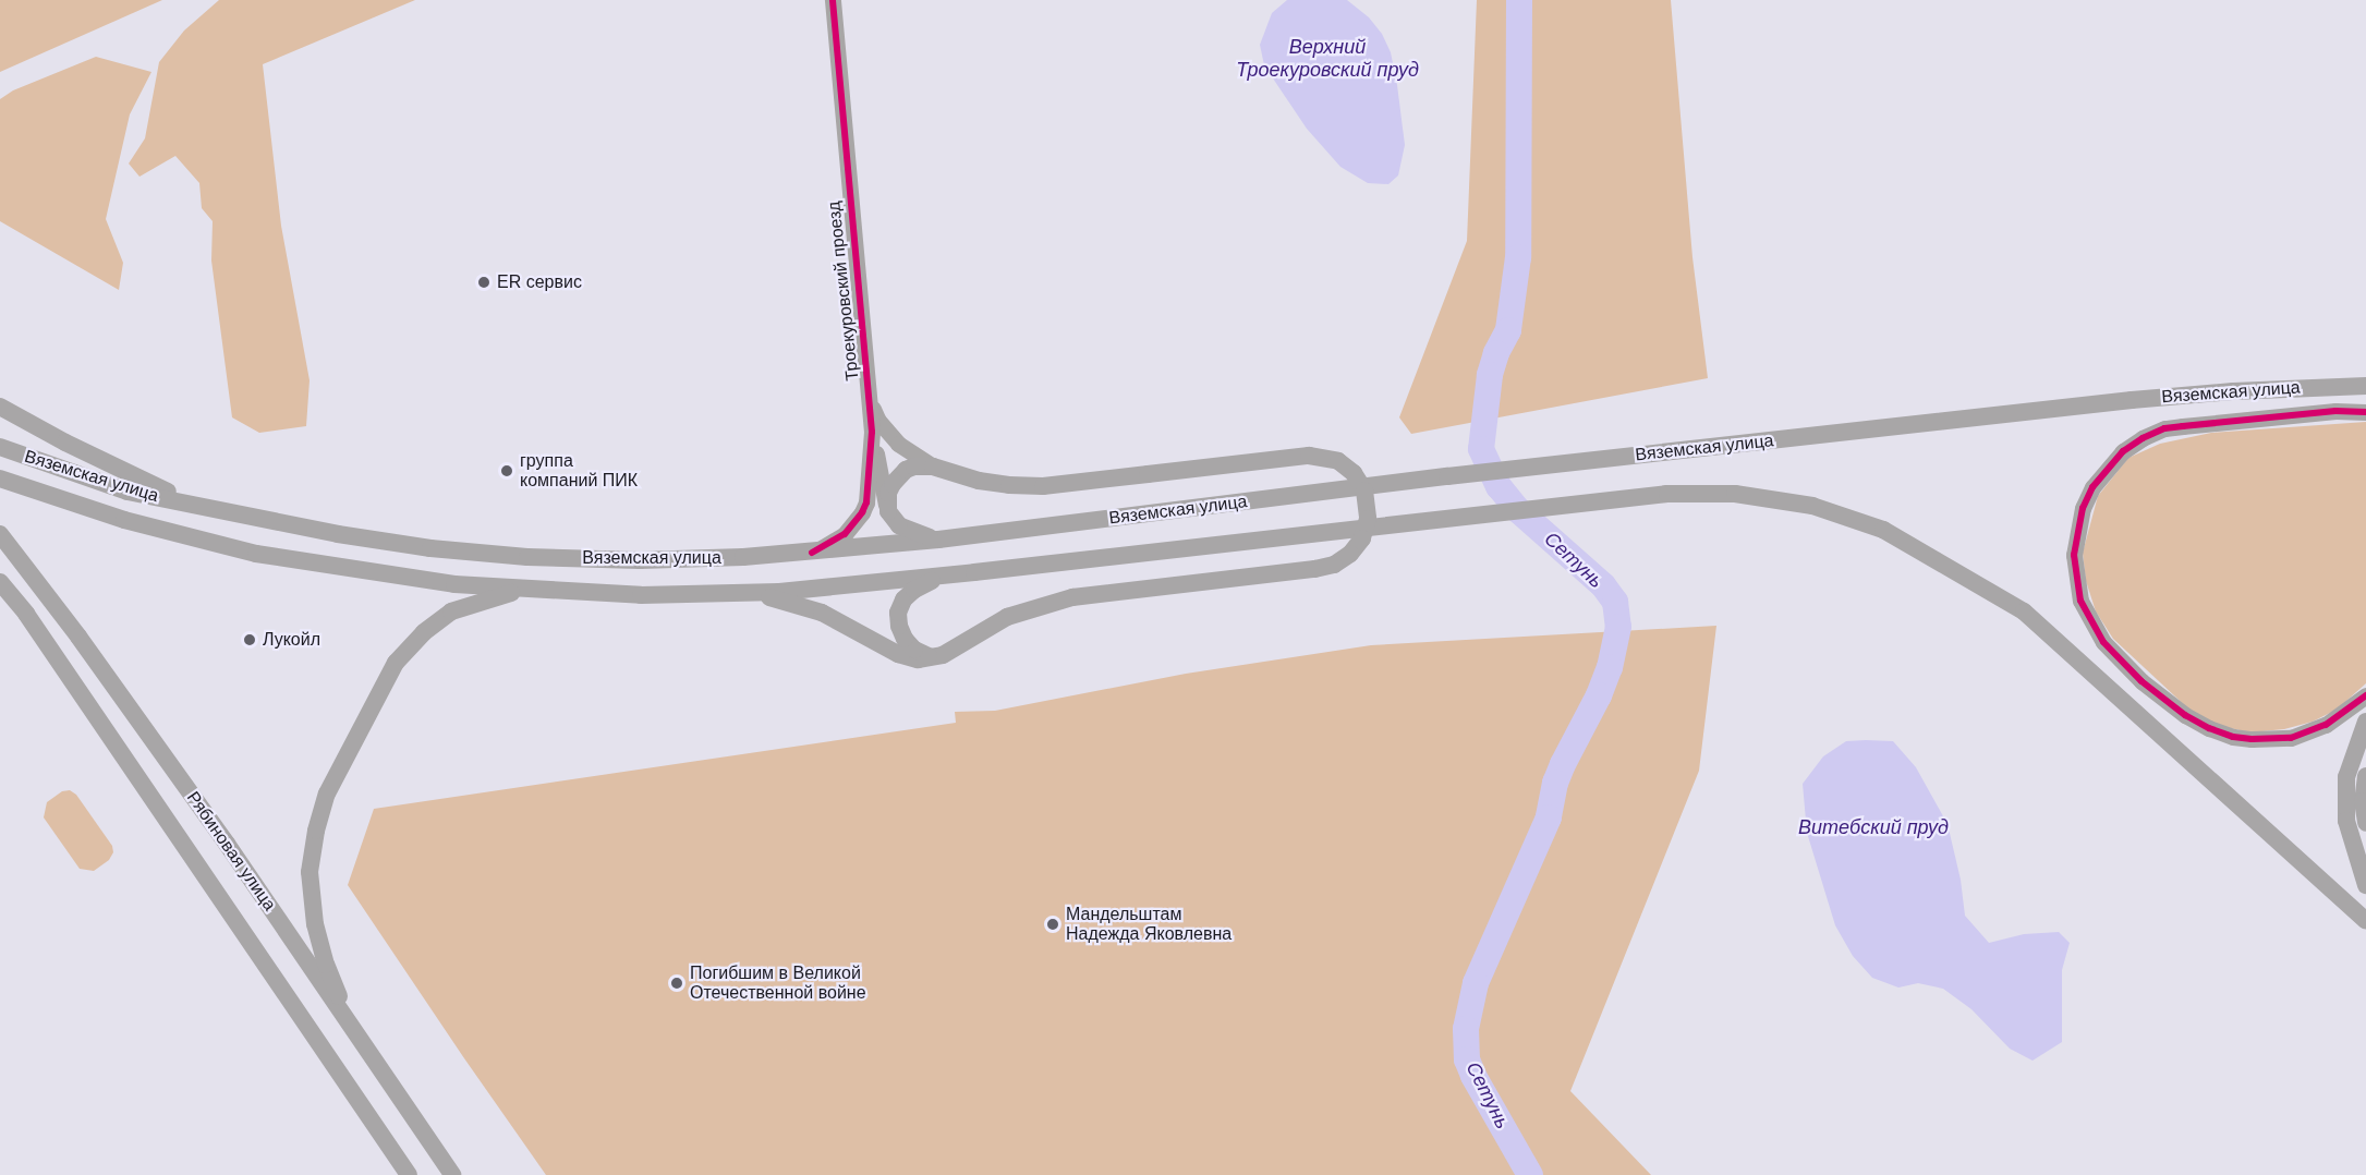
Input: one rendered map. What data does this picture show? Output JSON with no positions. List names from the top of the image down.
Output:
{
  "streets": {
    "main road": ["Вяземская улица", "Рябиновая улица"],
    "street": ["Троекуровский проезд"]
  },
  "water": ["Верхний Троекуровский пруд", "Сетунь", "Витебский пруд"],
  "places": [
    "ER сервис",
    "группа компаний ПИК",
    "Лукойл",
    "Мандельштам Надежда Яковлевна",
    "Погибшим в Великой Отечественной войне"
  ]
}
